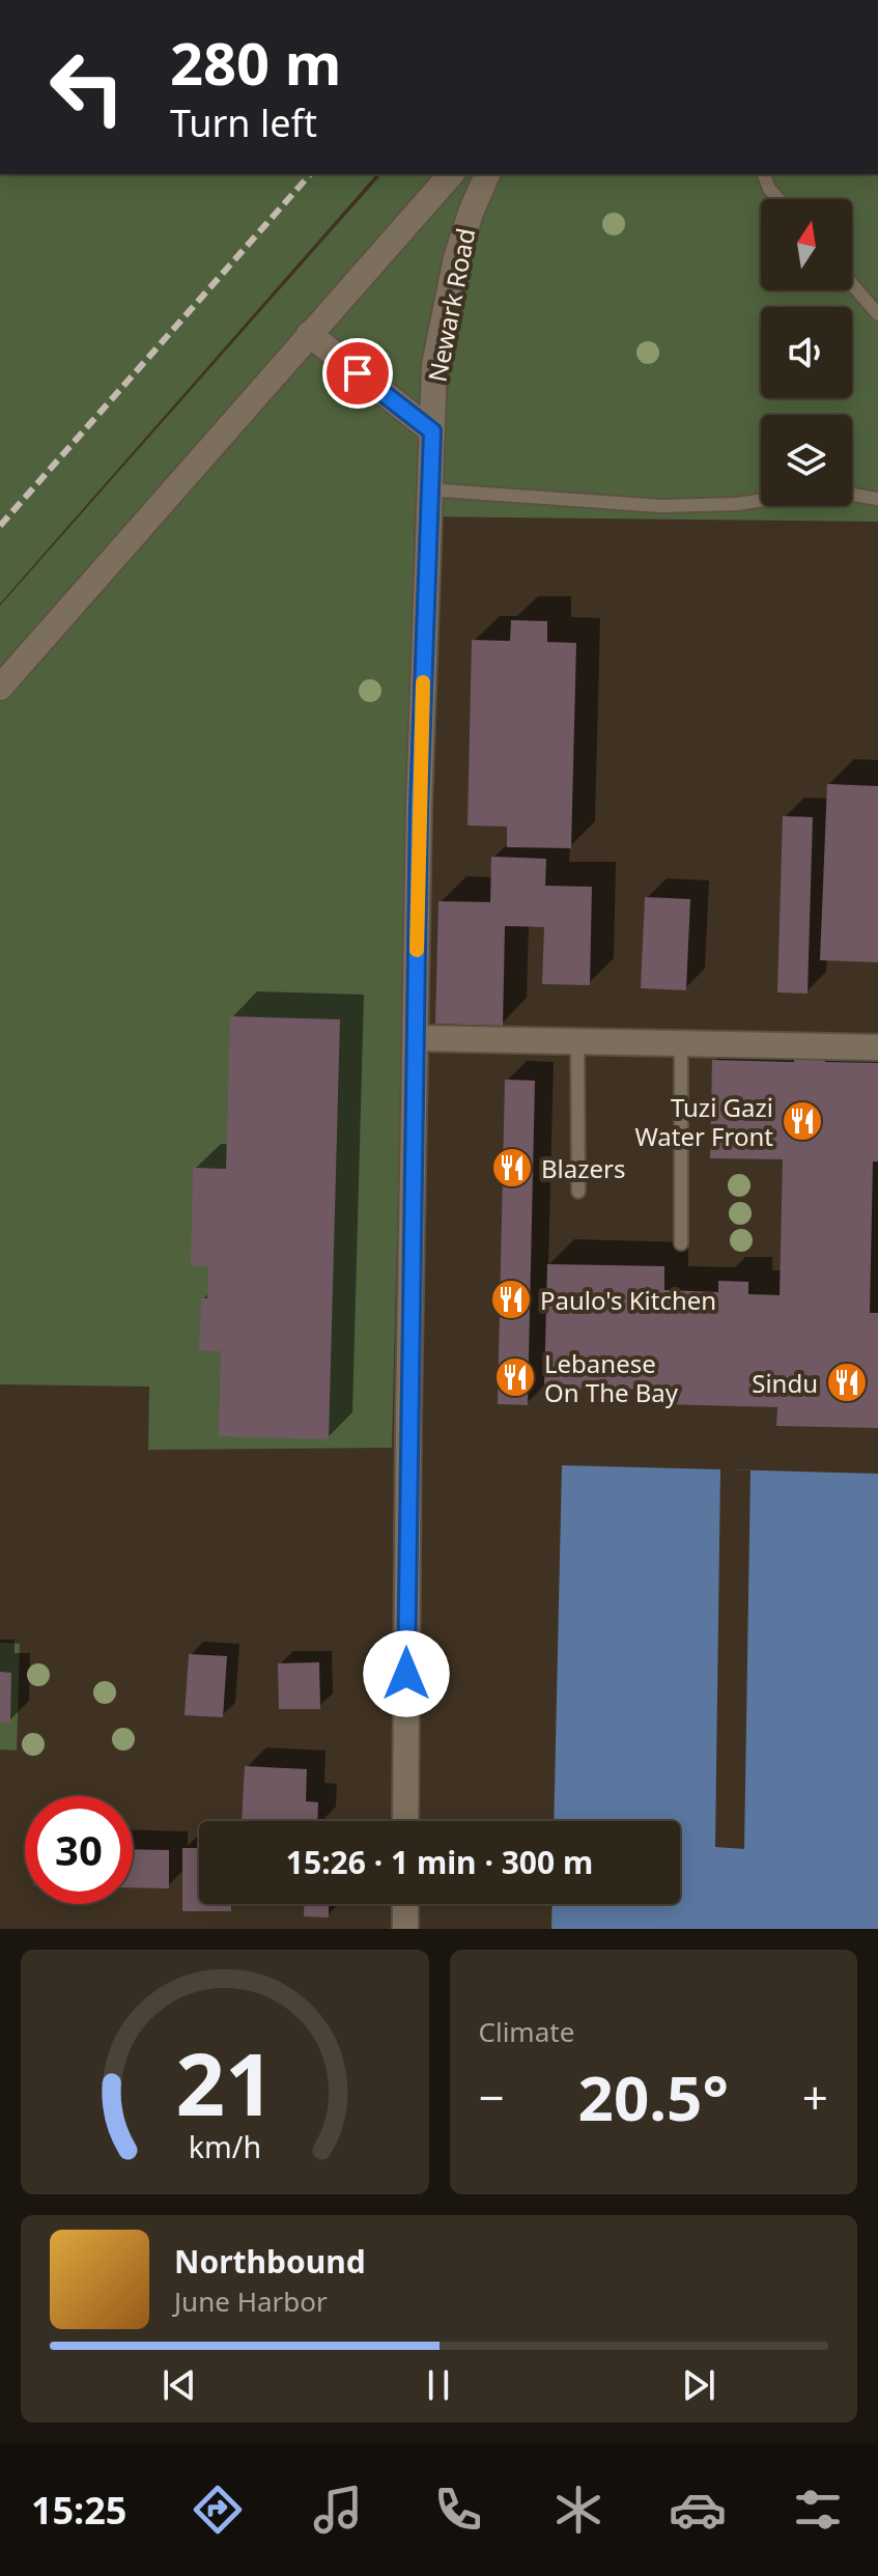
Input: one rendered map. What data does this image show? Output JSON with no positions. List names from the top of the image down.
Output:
{
  "streets": {
    "street": ["Newark Road"]
  },
  "places": {
    "restaurant": [
      "Tuzi Gazi Water Front",
      "Blazers",
      "Paulo's Kitchen",
      "Lebanese On The Bay",
      "Sindu"
    ]
  },
  "north": "top",
  "page": {
    "turn": ["280 m", "Turn left"],
    "limit": "30",
    "trip": "15:26 · 1 min · 300 m",
    "tile": "Climate",
    "heat": ["−", "20.5°", "+"],
    "song": ["Northbound", "June Harbor"],
    "tabs": "15:25",
    "gauge": ["21", "km/h"]
  }
}
